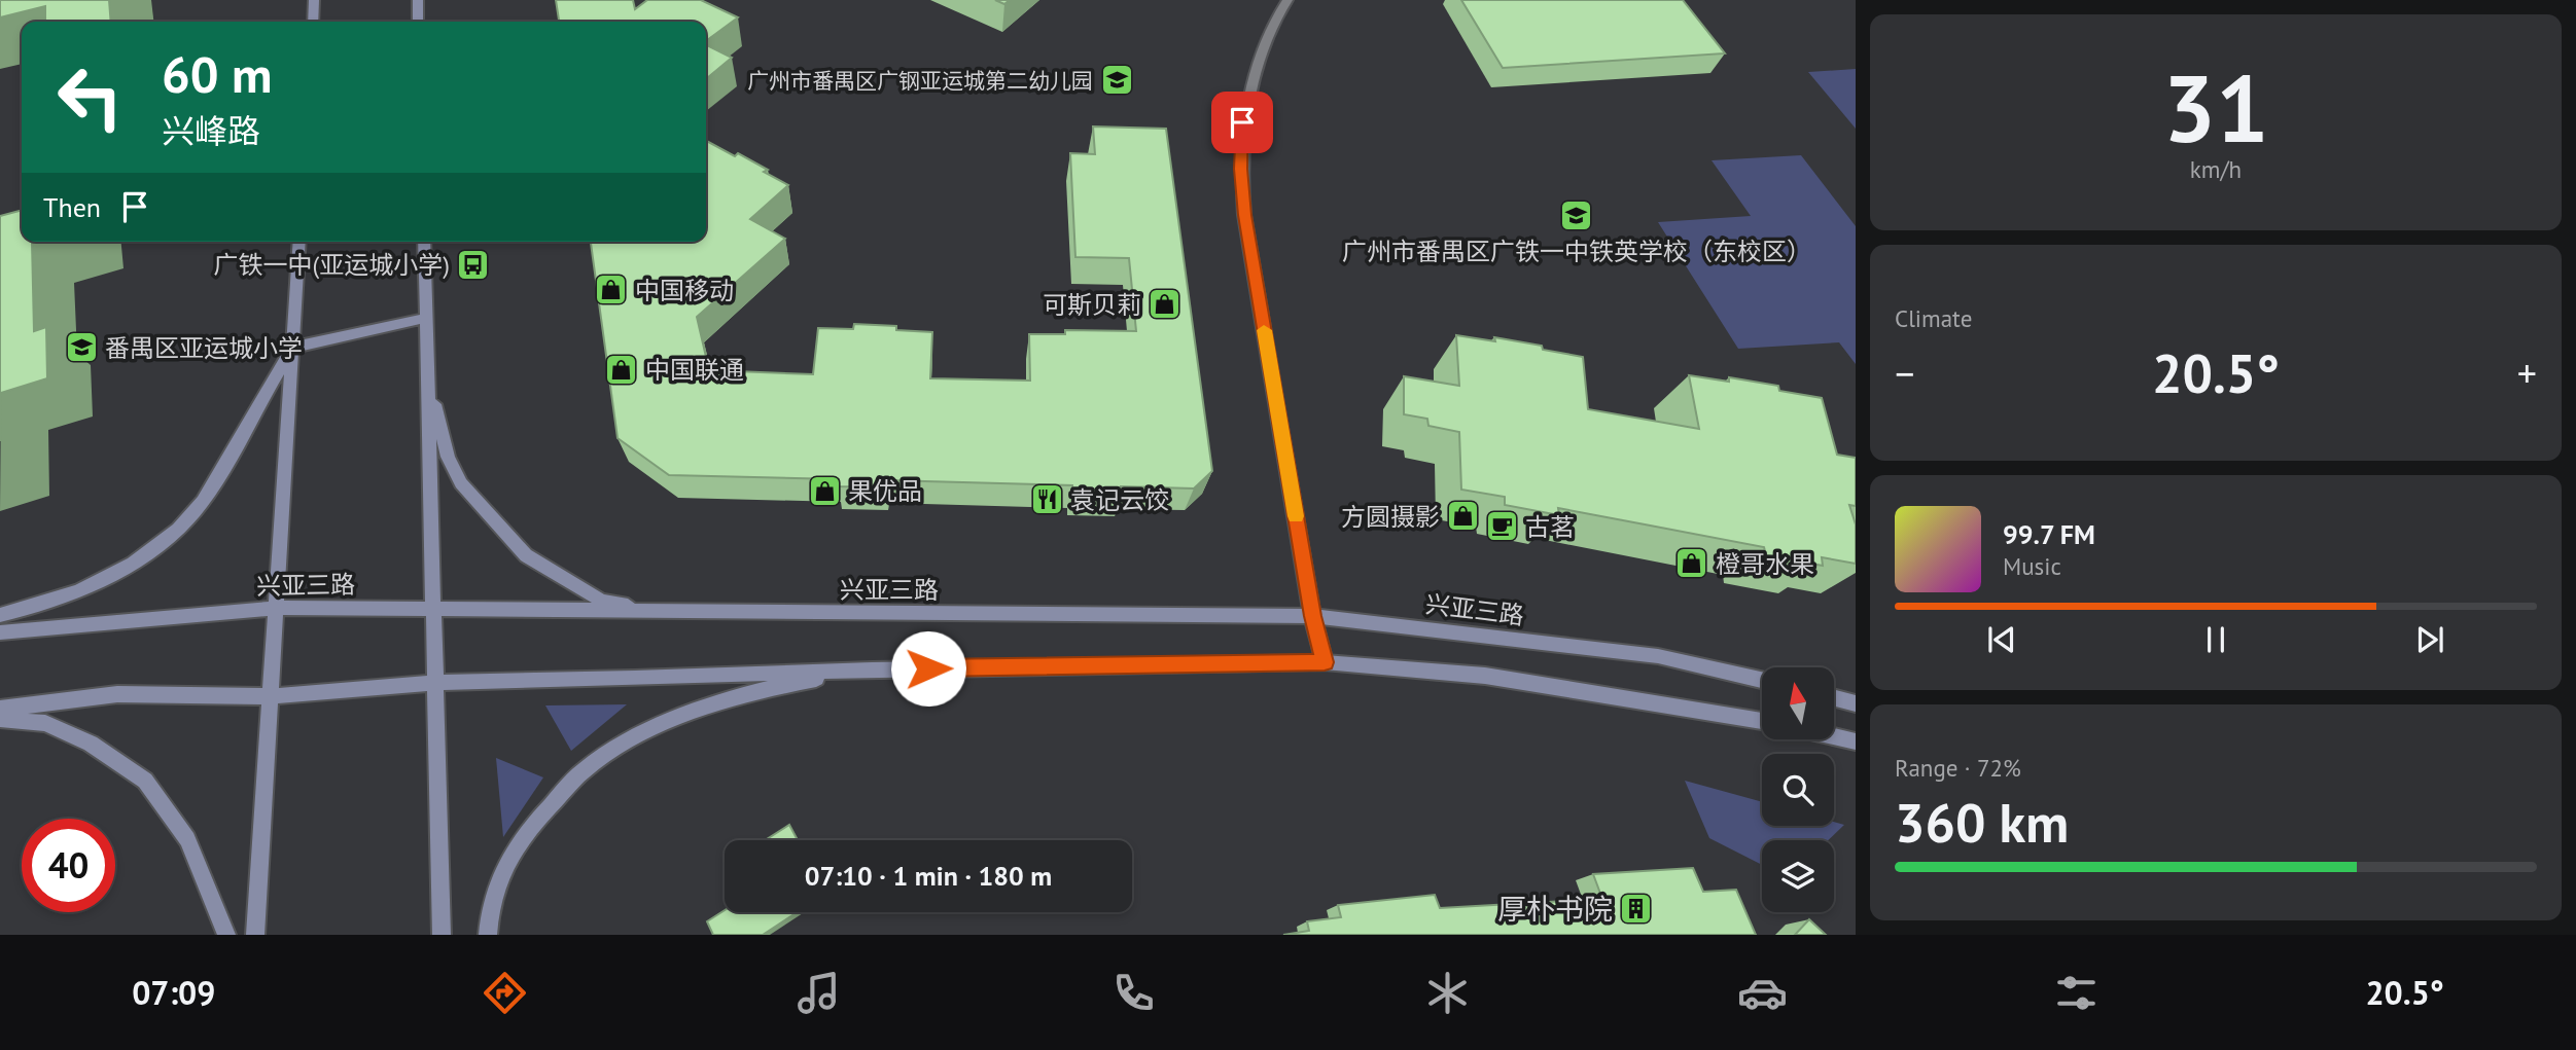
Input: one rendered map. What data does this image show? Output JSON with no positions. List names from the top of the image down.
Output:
{
  "streets": {
    "street": ["兴亚三路"]
  },
  "places": {
    "school or university": ["广州市番禺区广钢亚运城第二幼儿园", "广州市番禺区广铁一中铁英学校（东校区）", "番禺区亚运城小学"],
    "bus stop": ["广铁一中(亚运城小学)"],
    "shop": [
      "中国移动",
      "可斯贝莉",
      "中国联通",
      "果优品",
      "方圆摄影",
      "橙哥水果"
    ],
    "restaurant": ["袁记云饺"],
    "cafe": ["古茗"],
    "building": ["厚朴书院"]
  },
  "north": "top",
  "page": {
    "tile": [
      ["31", "km/h"],
      "Climate",
      ["Range · 72%", "360 km"]
    ],
    "turn": ["60 m", "兴峰路"],
    "then": "Then",
    "heat": ["−", "20.5°", "+"],
    "song": ["99.7 FM", "Music"],
    "limit": "40",
    "trip": "07:10 · 1 min · 180 m",
    "tabs": ["07:09", "20.5°"]
  }
}
